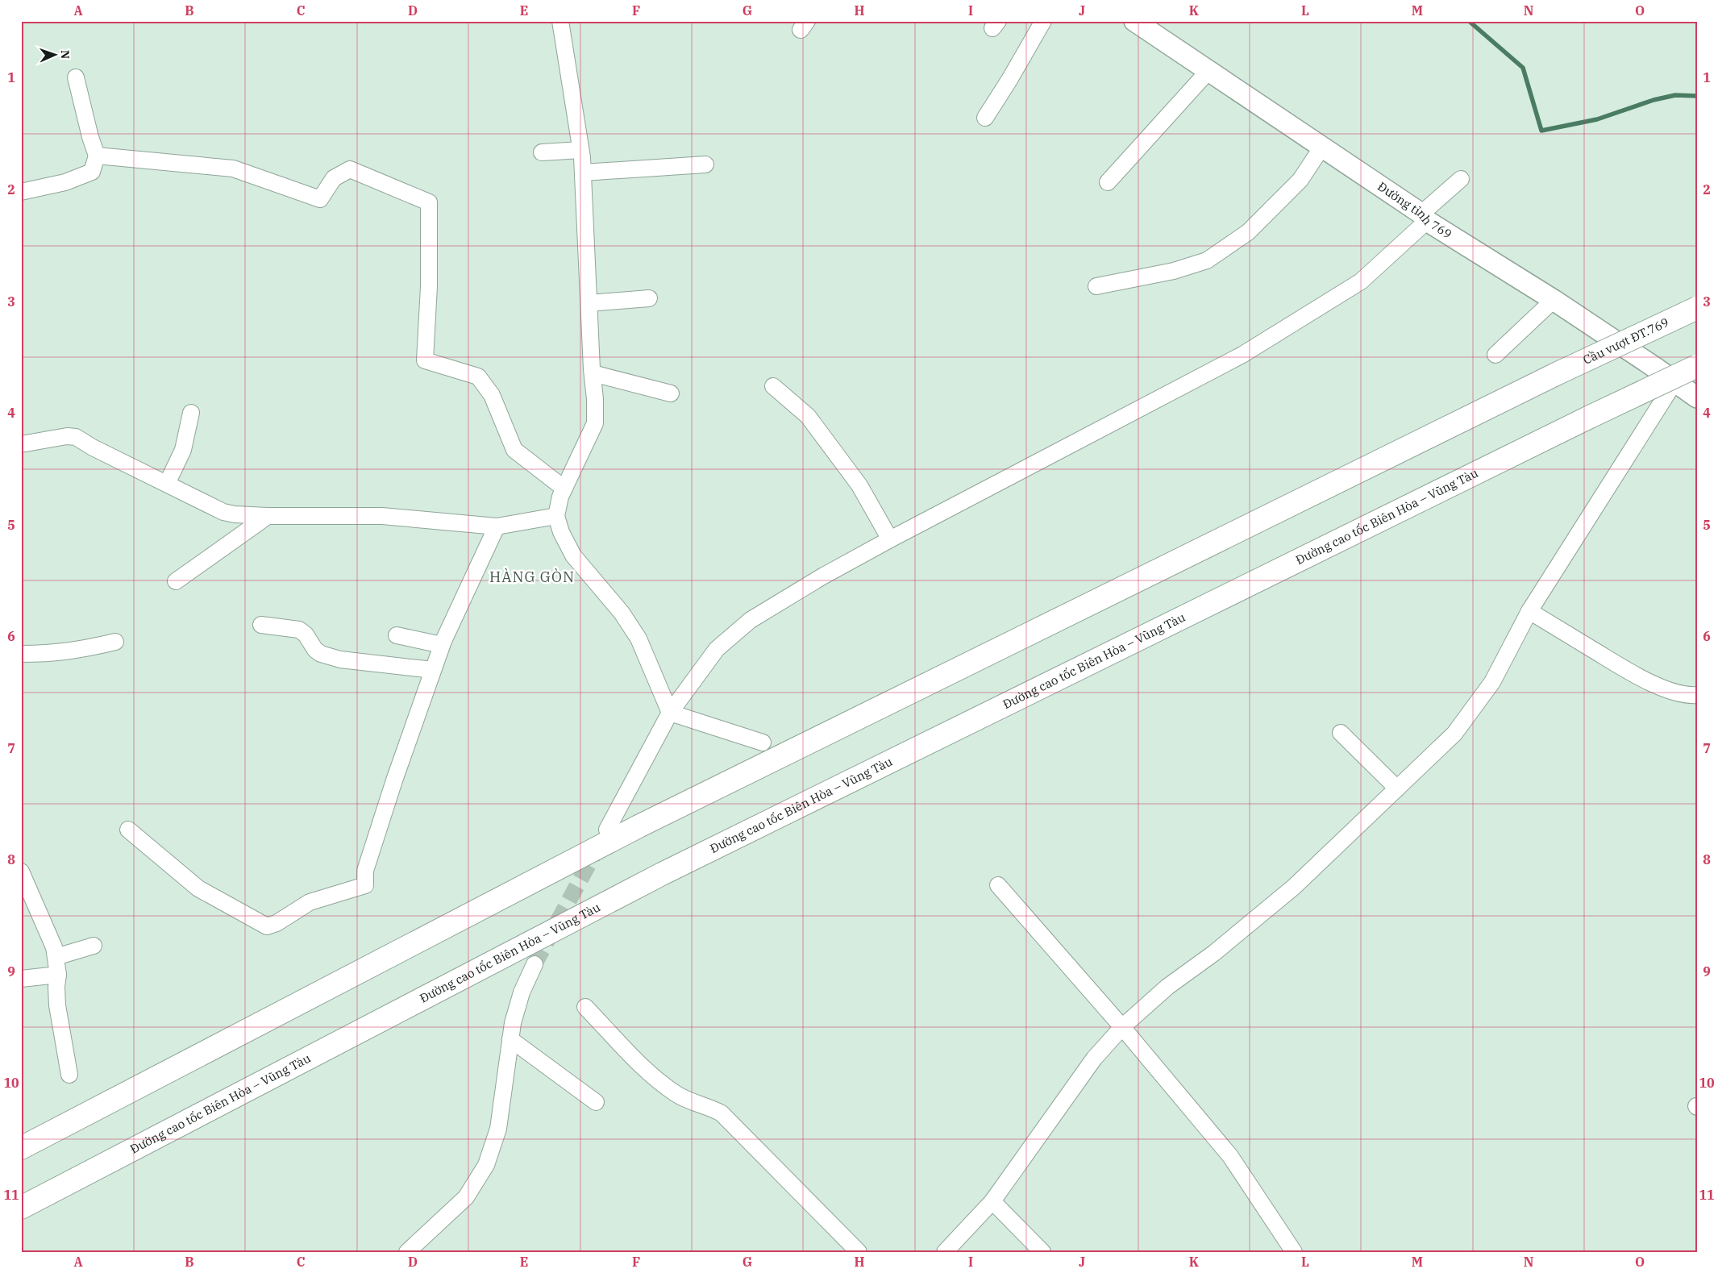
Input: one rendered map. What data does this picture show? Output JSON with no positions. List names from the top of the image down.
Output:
{
  "streets": {
    "highway": ["Cầu vượt ĐT.769", "Đường cao tốc Biên Hòa – Vũng Tàu"],
    "main road": ["Đường tỉnh 769"]
  },
  "districts": ["HÀNG GÒN"],
  "north": "right",
  "grid": {
    "columns": [
      "A",
      "B",
      "C",
      "D",
      "E",
      "F",
      "G",
      "H",
      "I",
      "J",
      "K",
      "L",
      "M",
      "N",
      "O"
    ],
    "rows": [
      "1",
      "2",
      "3",
      "4",
      "5",
      "6",
      "7",
      "8",
      "9",
      "10",
      "11"
    ]
  }
}
